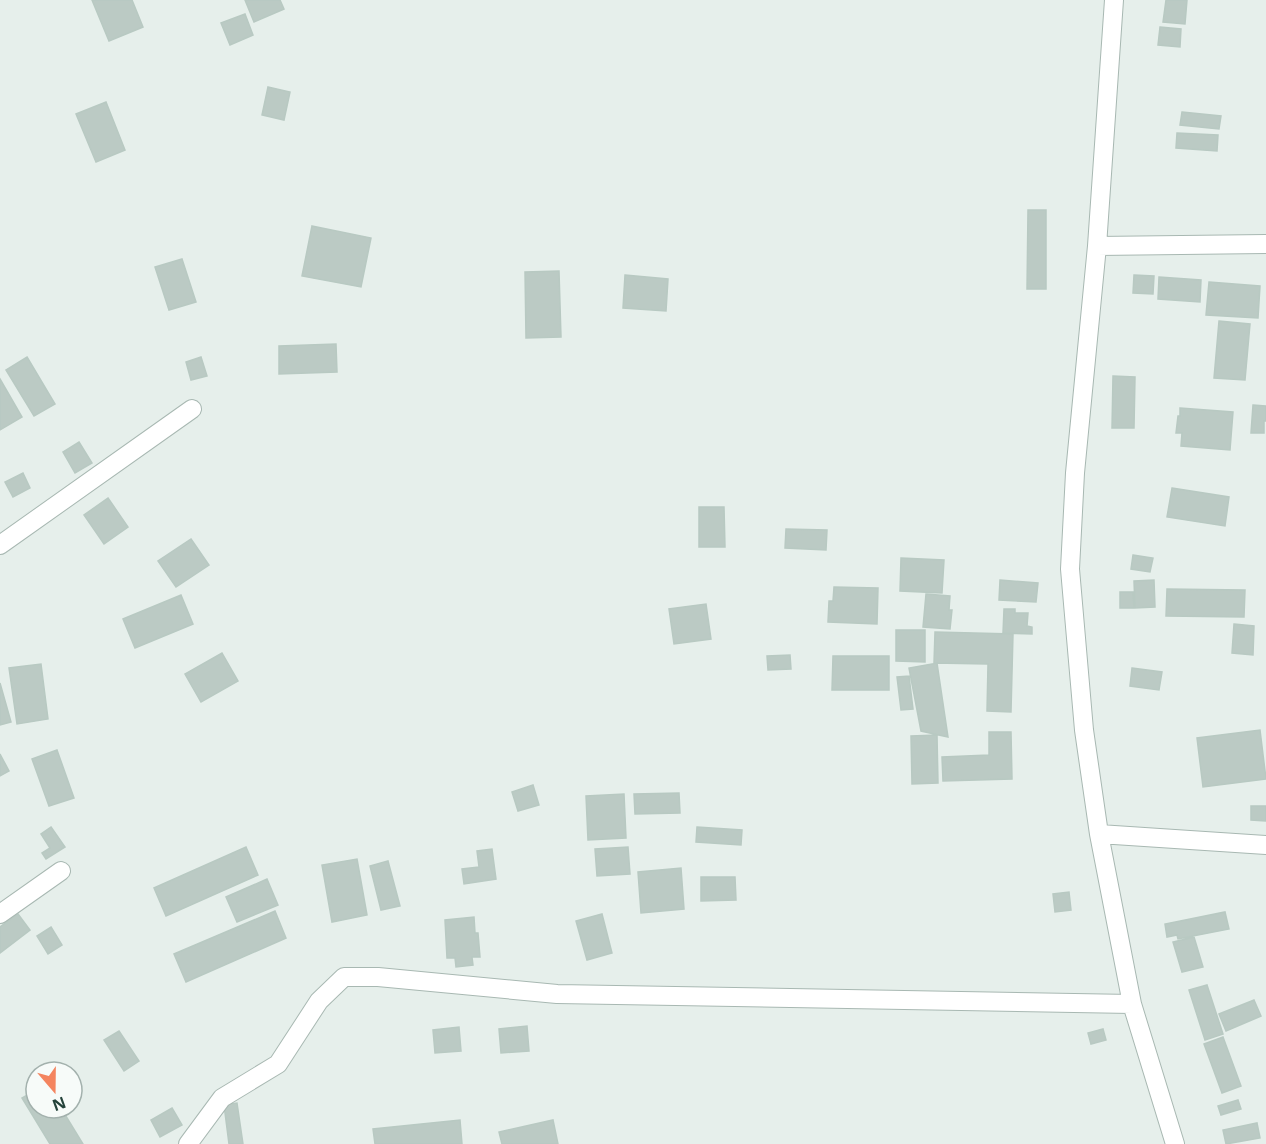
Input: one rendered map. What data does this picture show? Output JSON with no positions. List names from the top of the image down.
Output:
{
  "north": "bottom"
}
